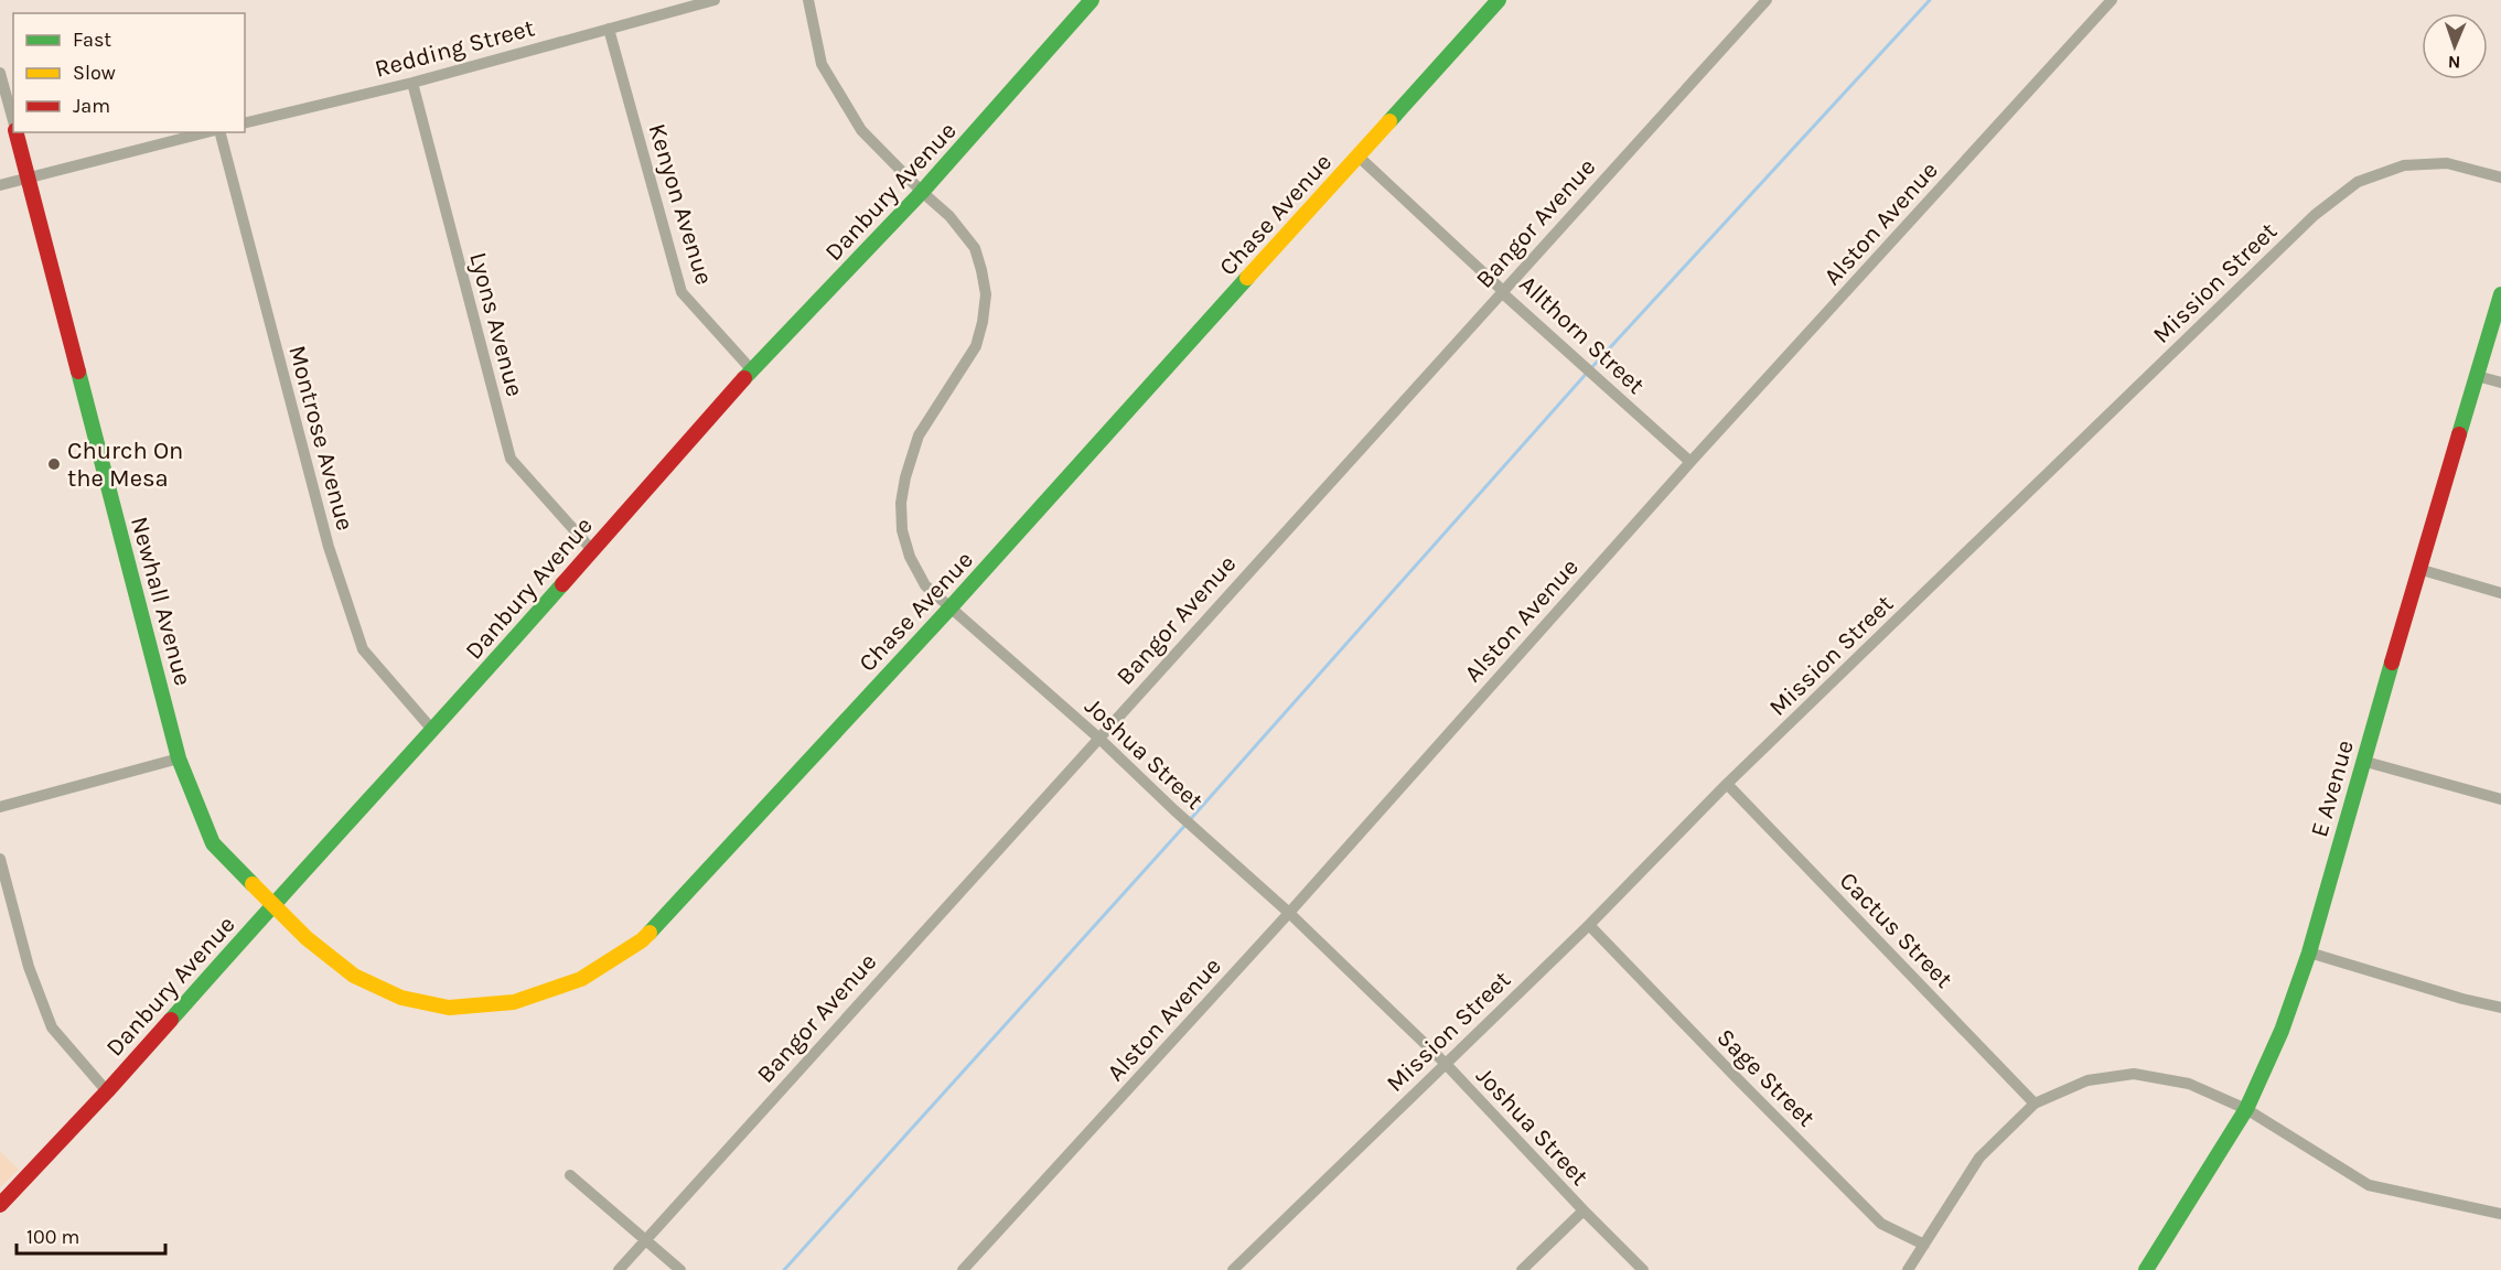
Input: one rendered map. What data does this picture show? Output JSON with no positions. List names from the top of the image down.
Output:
{
  "streets": {
    "street": [
      "Redding Street",
      "Danbury Avenue",
      "Kenyon Avenue",
      "Chase Avenue",
      "Bangor Avenue",
      "Alston Avenue",
      "Mission Street",
      "Lyons Avenue",
      "Allthorn Street",
      "Montrose Avenue",
      "Newhall Avenue",
      "Joshua Street",
      "E Avenue",
      "Cactus Street",
      "Sage Street"
    ]
  },
  "crossings": [
    ["Redding Street", "Kenyon Avenue"],
    ["Redding Street", "Lyons Avenue"],
    ["Danbury Avenue", "Kenyon Avenue"],
    ["Danbury Avenue", "Chase Avenue"],
    ["Danbury Avenue", "Lyons Avenue"],
    ["Danbury Avenue", "Montrose Avenue"],
    ["Danbury Avenue", "Newhall Avenue"],
    ["Danbury Avenue", "Joshua Street"],
    ["Chase Avenue", "Allthorn Street"],
    ["Chase Avenue", "Newhall Avenue"],
    ["Chase Avenue", "Joshua Street"],
    ["Bangor Avenue", "Allthorn Street"],
    ["Bangor Avenue", "Joshua Street"],
    ["Alston Avenue", "Allthorn Street"],
    ["Alston Avenue", "Joshua Street"],
    ["Mission Street", "Joshua Street"],
    ["Mission Street", "Cactus Street"],
    ["Mission Street", "Sage Street"]
  ],
  "places": ["Church On the Mesa"],
  "legend": ["Fast", "Slow", "Jam"],
  "scale_bar": "100 m",
  "north": "bottom"
}
